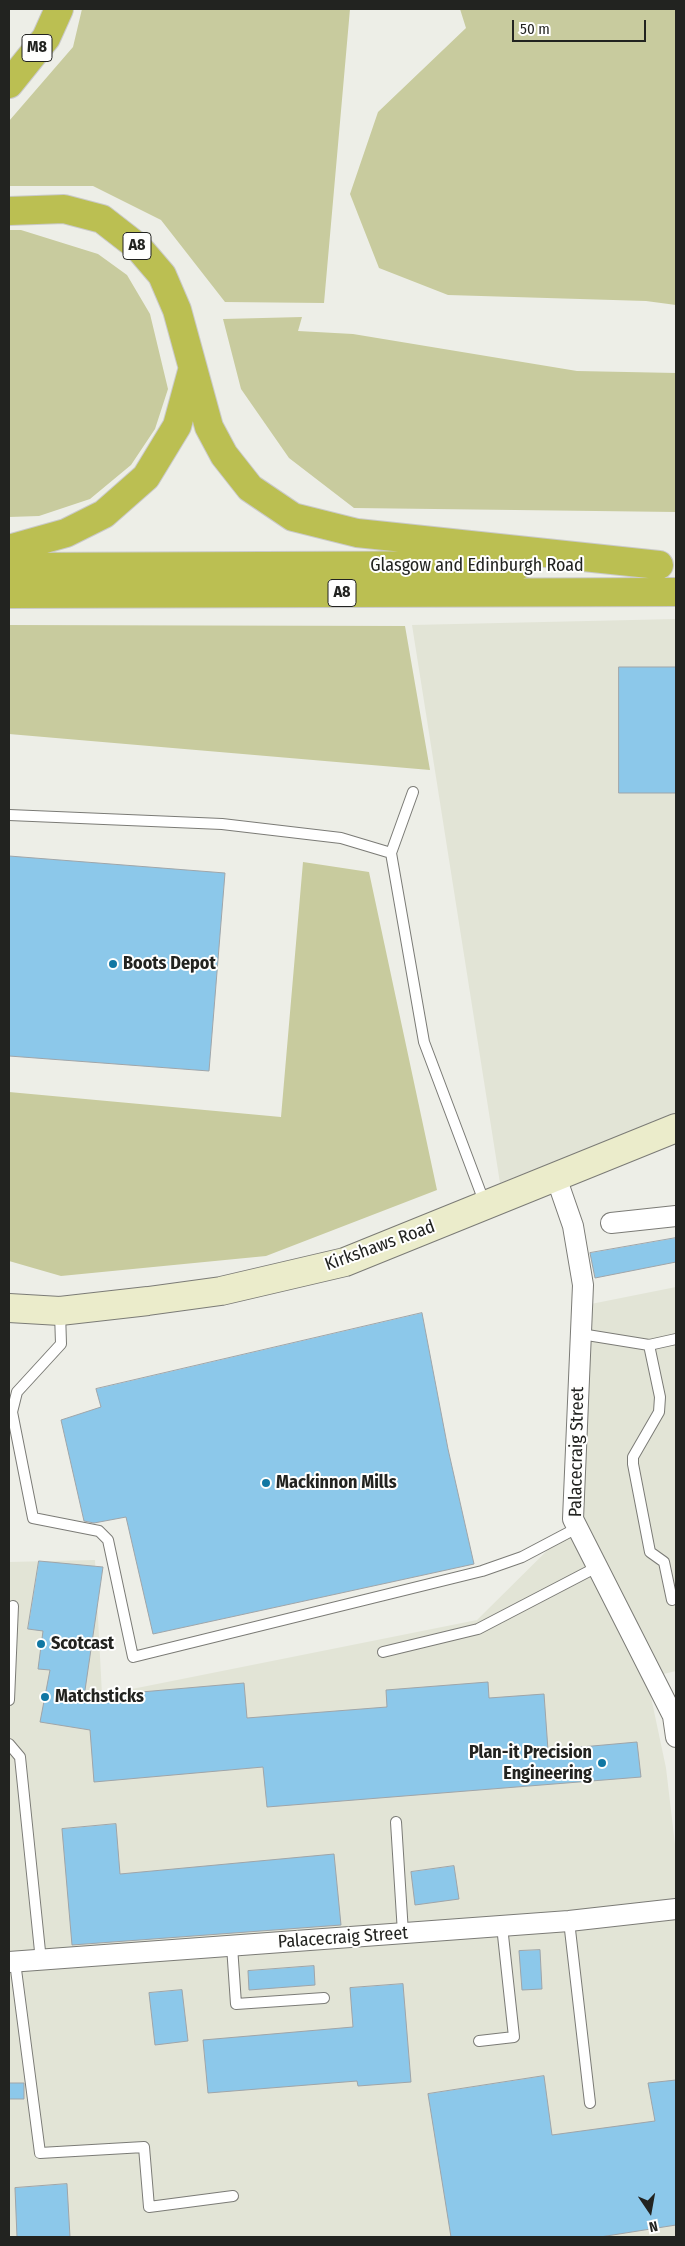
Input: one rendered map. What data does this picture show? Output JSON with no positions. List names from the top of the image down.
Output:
{
  "streets": {
    "highway": ["M8", "A8", "Glasgow and Edinburgh Road"],
    "street": ["Kirkshaws Road", "Palacecraig Street"]
  },
  "crossings": [
    ["A8", "Glasgow and Edinburgh Road"],
    ["Kirkshaws Road", "Palacecraig Street"]
  ],
  "places": [
    "Boots Depot",
    "Mackinnon Mills",
    "Scotcast",
    "Matchsticks",
    "Plan-it Precision Engineering"
  ],
  "scale_bar": "50 m",
  "north": "bottom"
}
